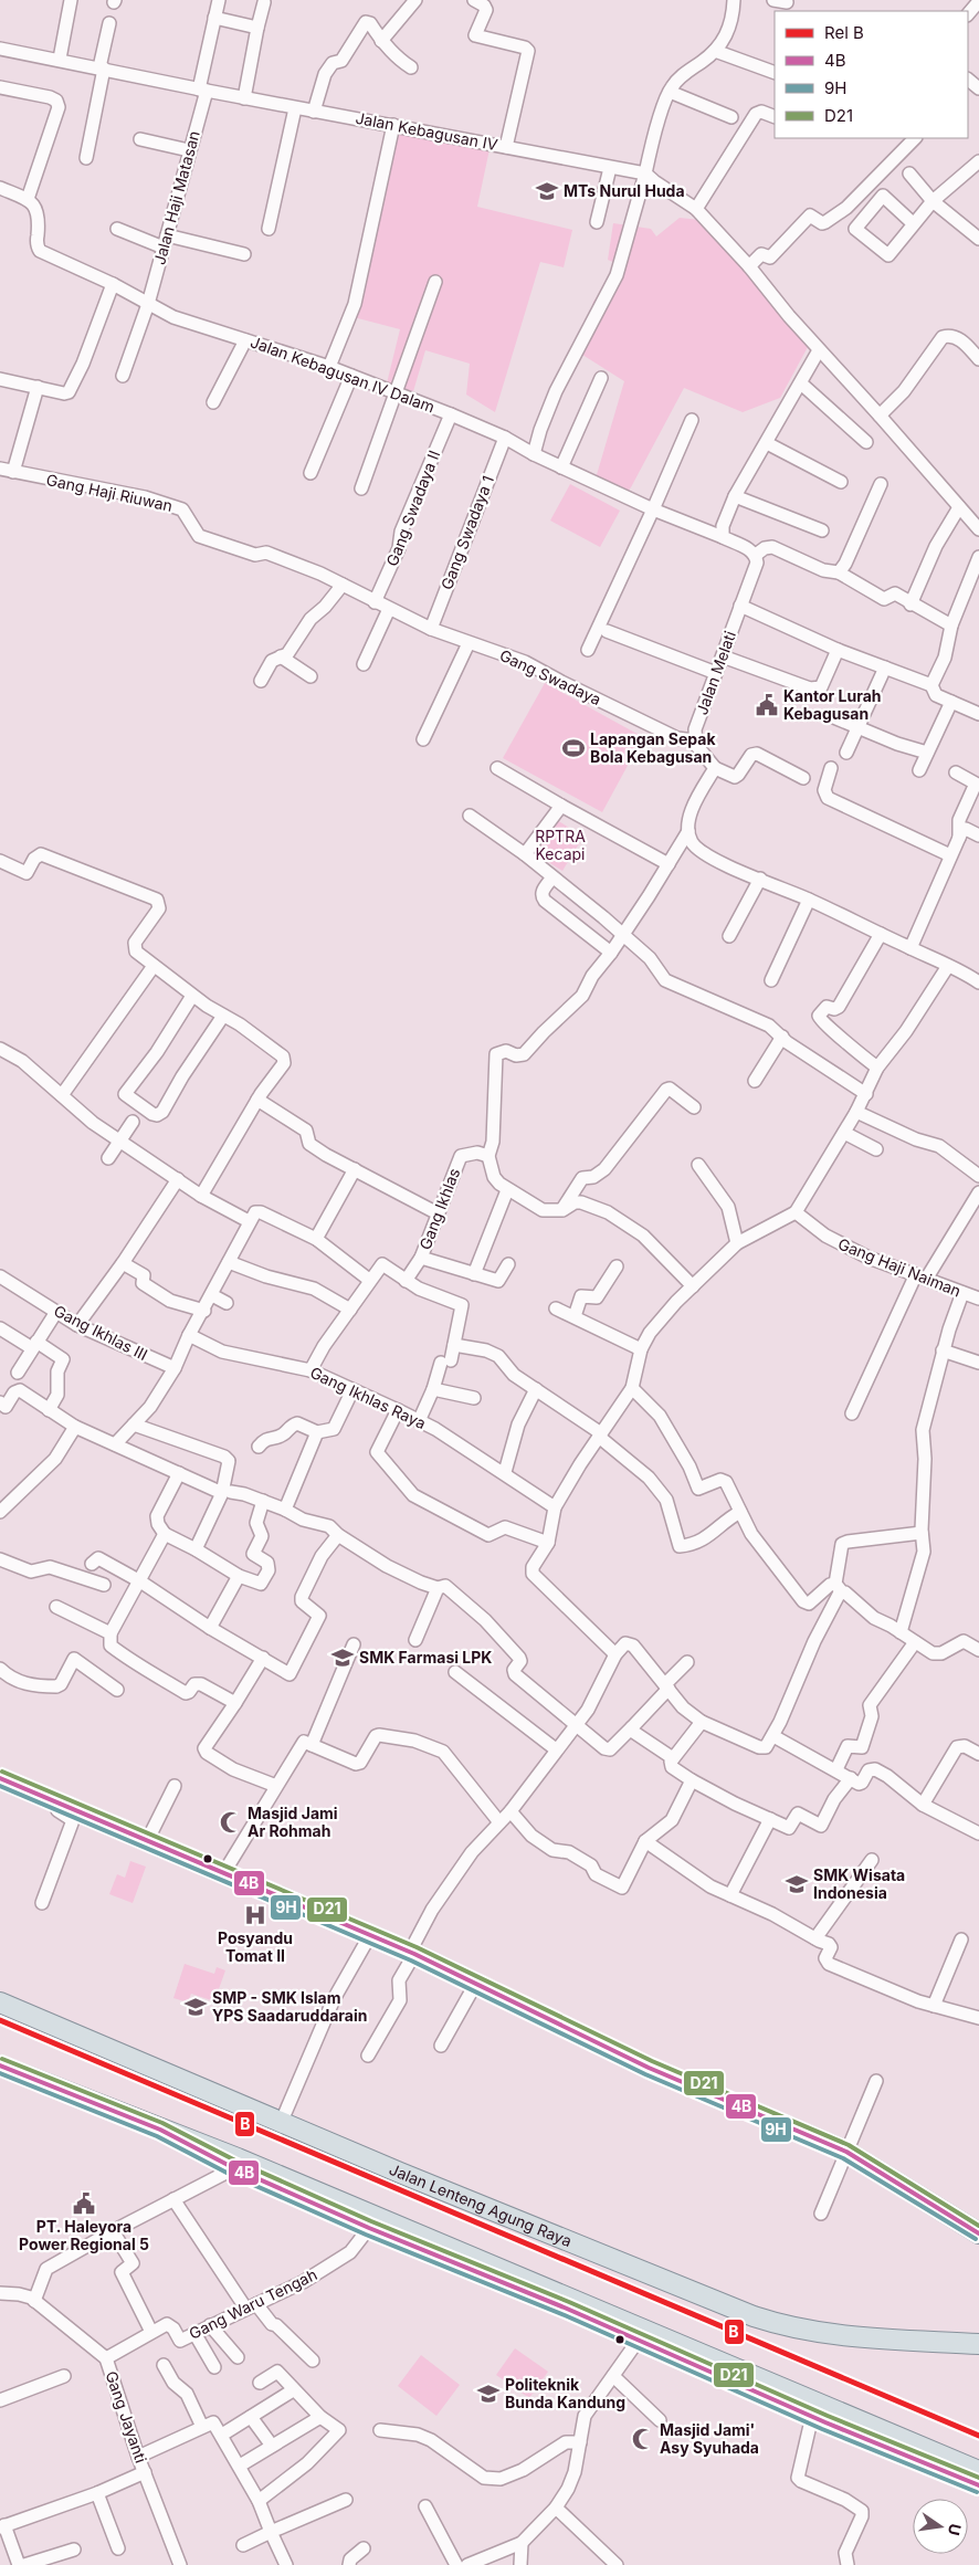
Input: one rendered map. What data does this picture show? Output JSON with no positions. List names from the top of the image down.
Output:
{
  "streets": {
    "main road": ["Jalan Lenteng Agung Raya"],
    "street": [
      "Jalan Kebagusan IV",
      "Jalan Haji Matasan",
      "Jalan Kebagusan IV Dalam",
      "Gang Haji Riuwan",
      "Gang Swadaya II",
      "Gang Swadaya 1",
      "Jalan Melati",
      "Gang Swadaya",
      "Gang Ikhlas",
      "Gang Haji Naiman",
      "Gang Ikhlas III",
      "Gang Ikhlas Raya",
      "Gang Waru Tengah",
      "Gang Jayanti"
    ]
  },
  "crossings": [
    ["Jalan Kebagusan IV", "Jalan Haji Matasan"],
    ["Jalan Haji Matasan", "Jalan Kebagusan IV Dalam"],
    ["Jalan Kebagusan IV Dalam", "Gang Swadaya II"],
    ["Jalan Kebagusan IV Dalam", "Gang Swadaya 1"],
    ["Gang Haji Riuwan", "Gang Swadaya II"],
    ["Gang Haji Riuwan", "Gang Swadaya"],
    ["Gang Swadaya II", "Gang Swadaya"],
    ["Gang Swadaya 1", "Gang Swadaya"],
    ["Jalan Melati", "Gang Swadaya"],
    ["Gang Waru Tengah", "Gang Jayanti"]
  ],
  "parks": ["RPTRA Kecapi"],
  "places": {
    "school or university": [
      "MTs Nurul Huda",
      "SMK Farmasi LPK",
      "SMK Wisata Indonesia",
      "SMP - SMK Islam YPS Saadaruddarain",
      "Politeknik Bunda Kandung"
    ],
    "public building": ["Kantor Lurah Kebagusan", "PT. Haleyora Power Regional 5"],
    "sports": ["Lapangan Sepak Bola Kebagusan"],
    "mosque": ["Masjid Jami Ar Rohmah", "Masjid Jami' Asy Syuhada"],
    "hospital": ["Posyandu Tomat II"]
  },
  "lines": [
    "transit line D21",
    "transit line 4B",
    "transit line 9H",
    "rail line B"
  ],
  "legend": [
    "Rel B",
    "4B",
    "9H",
    "D21"
  ],
  "north": "right"
}
